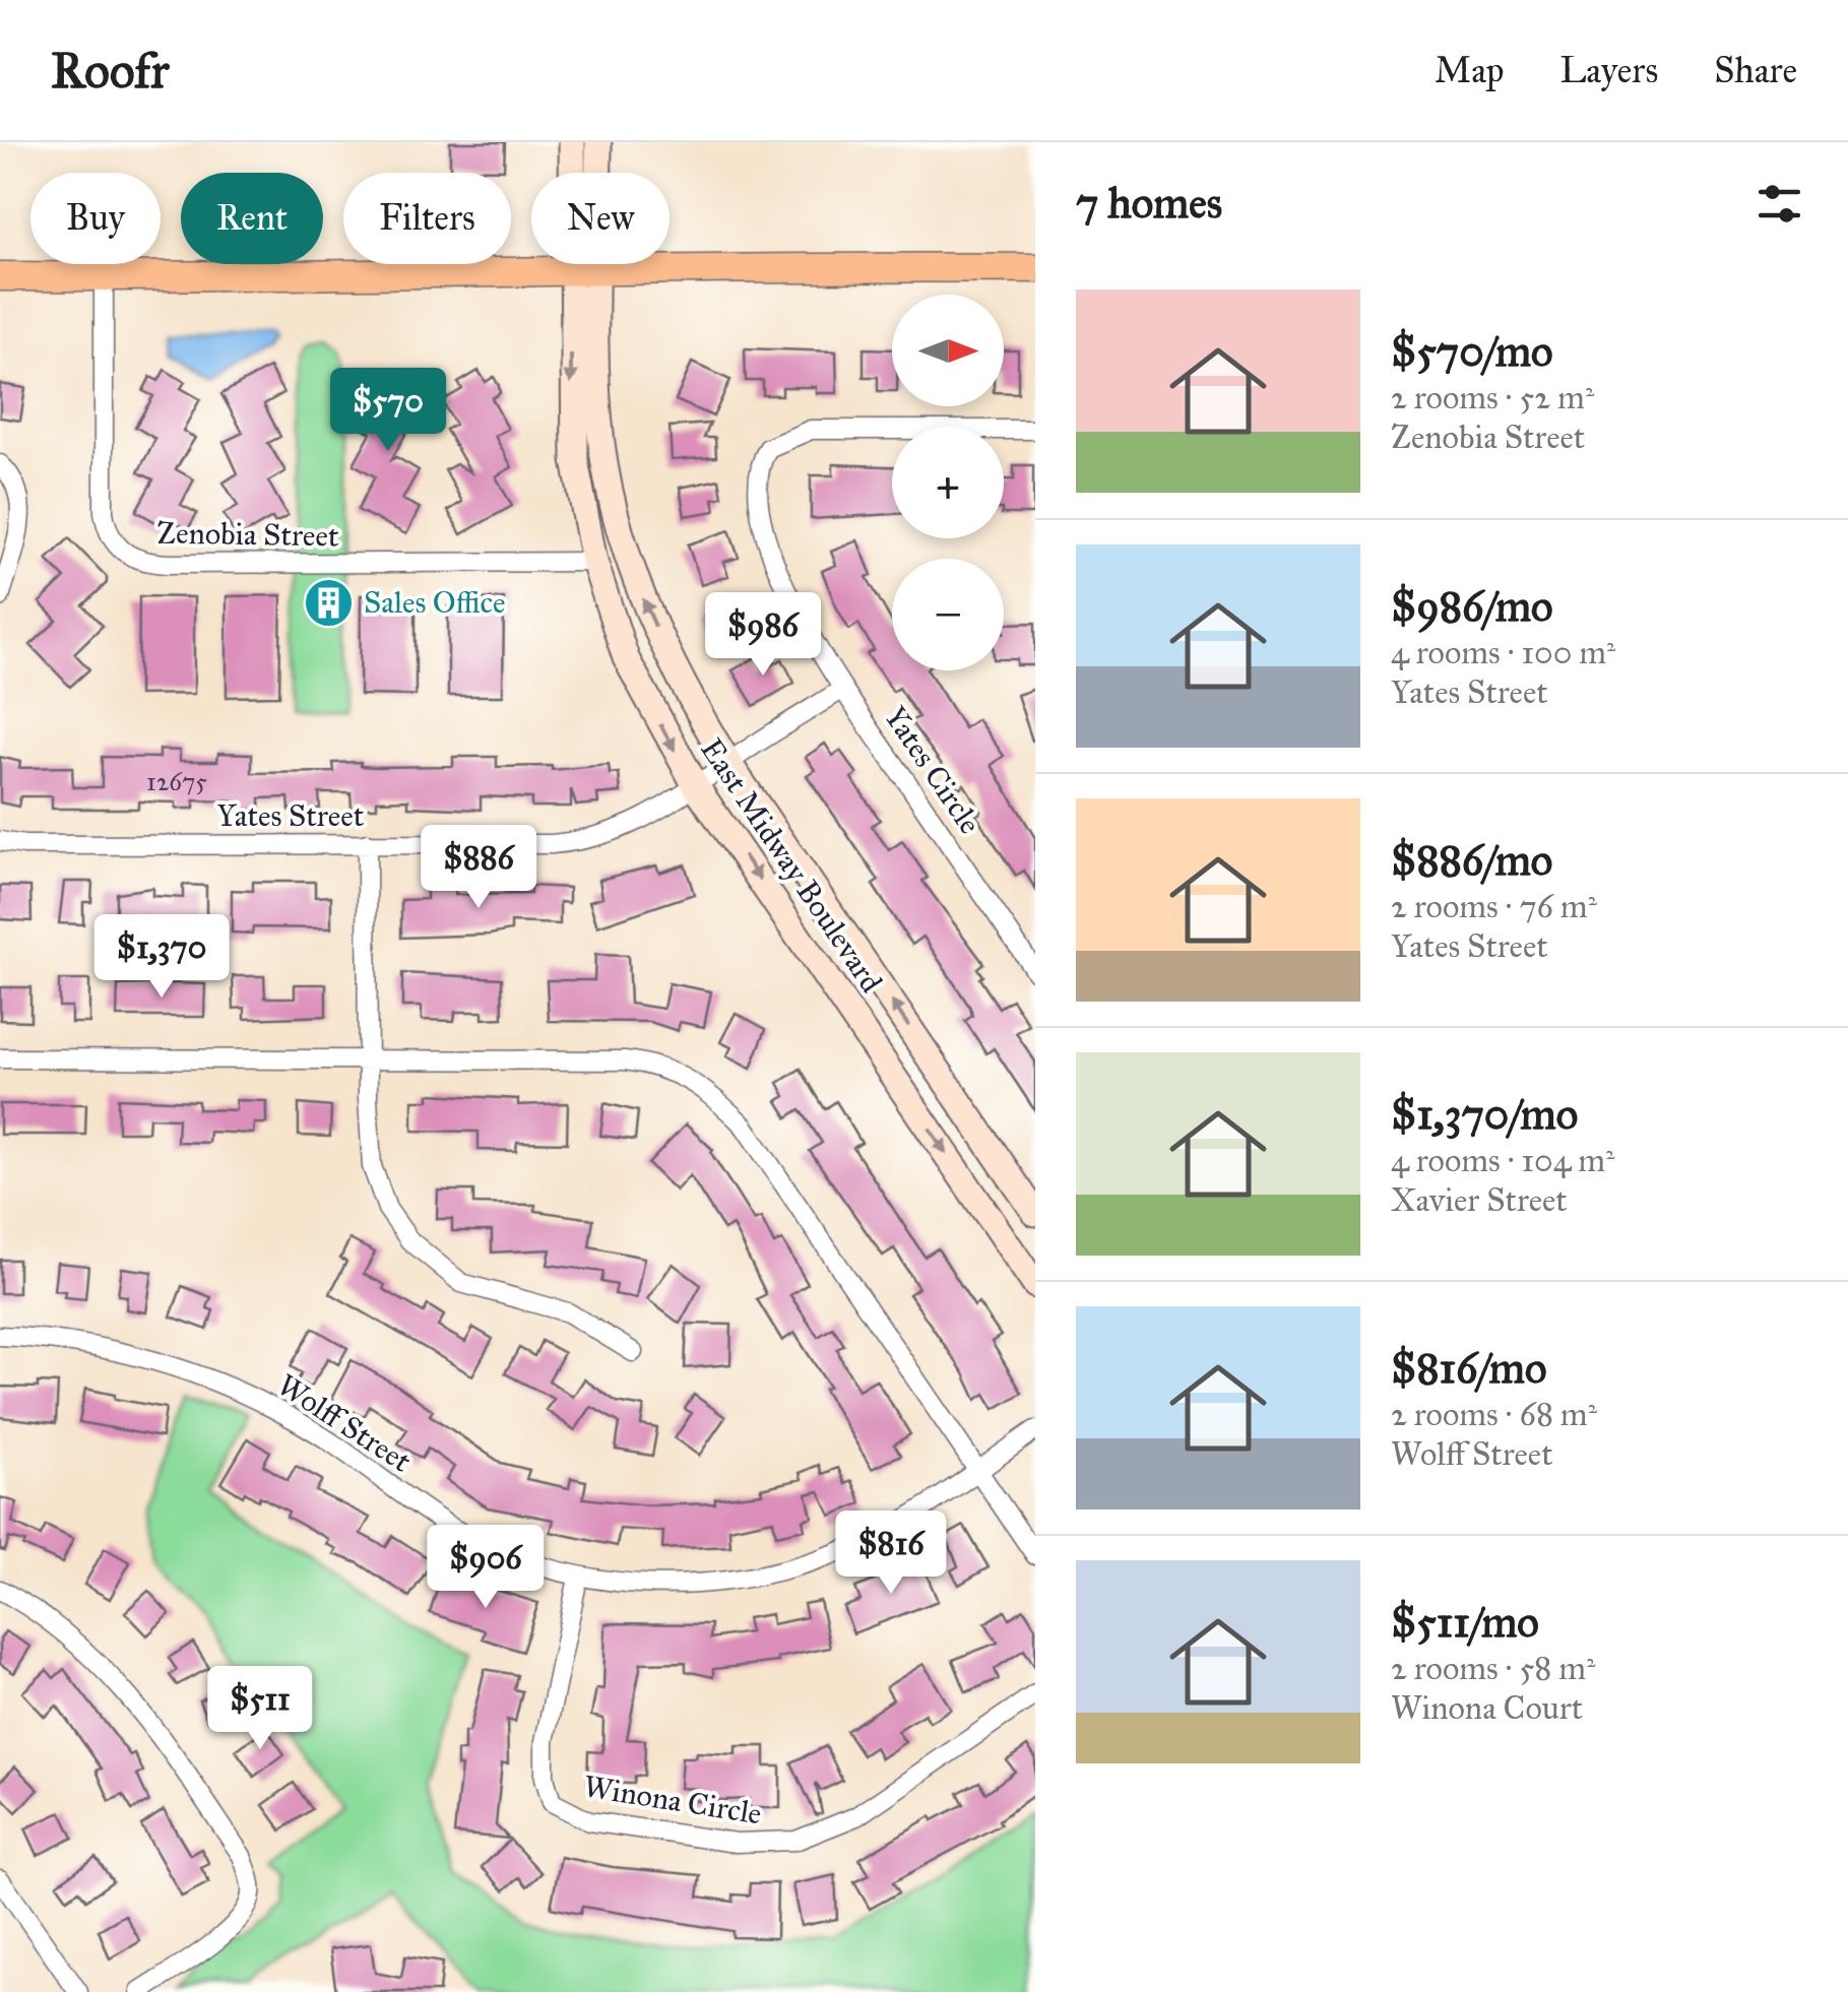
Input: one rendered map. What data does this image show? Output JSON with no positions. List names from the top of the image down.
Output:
{
  "streets": {
    "main road": ["East Midway Boulevard"],
    "street": [
      "Zenobia Street",
      "Yates Circle",
      "Yates Street",
      "Wolff Street",
      "Winona Circle"
    ]
  },
  "crossings": [
    ["Zenobia Street", "East Midway Boulevard"],
    ["Yates Circle", "Yates Street"],
    ["Yates Street", "East Midway Boulevard"],
    ["Wolff Street", "Winona Circle"]
  ],
  "places": {
    "building": ["Sales Office"]
  },
  "house_numbers": ["12675"],
  "north": "right",
  "page": {
    "header": "Roofr",
    "nav": ["Map", "Layers", "Share"],
    "heading": "7 homes",
    "chip": [
      "Buy",
      "Rent",
      "Filters",
      "New"
    ],
    "list": [
      {
        "name": "$570/mo",
        "note": "2 rooms · 52 m² · Zenobia Street"
      },
      {
        "name": "$986/mo",
        "note": "4 rooms · 100 m² · Yates Street"
      },
      {
        "name": "$886/mo",
        "note": "2 rooms · 76 m² · Yates Street"
      },
      {
        "name": "$1,370/mo",
        "note": "4 rooms · 104 m² · Xavier Street"
      },
      {
        "name": "$816/mo",
        "note": "2 rooms · 68 m² · Wolff Street"
      },
      {
        "name": "$511/mo",
        "note": "2 rooms · 58 m² · Winona Court"
      }
    ],
    "map_buttons": ["+", "−"],
    "price": [
      "$570",
      "$986",
      "$886",
      "$1,370",
      "$816",
      "$906",
      "$511"
    ]
  }
}
